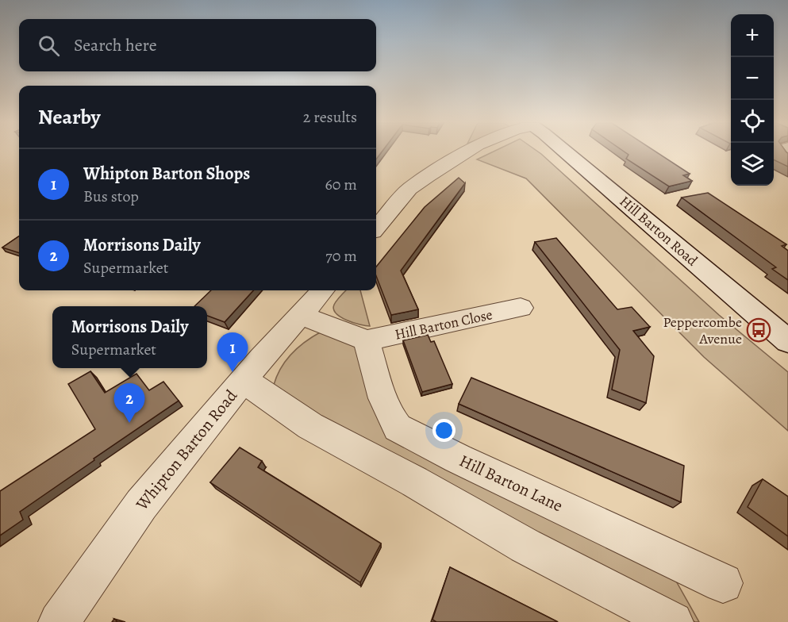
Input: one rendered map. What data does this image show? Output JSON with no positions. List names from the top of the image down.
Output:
{
  "streets": {
    "main road": ["Hill Barton Road"],
    "street": ["Hill Barton Close", "Whipton Barton Road", "Hill Barton Lane"]
  },
  "crossings": [
    ["Hill Barton Close", "Hill Barton Lane"]
  ],
  "places": {
    "bus stop": ["Peppercombe Avenue"]
  },
  "page": {
    "map_buttons": ["+", "−"],
    "search": "Search here",
    "heading": ["Nearby", "2 results"],
    "list": [
      {
        "mark": "1",
        "name": "Whipton Barton Shops",
        "note": "Bus stop",
        "value": "60 m"
      },
      {
        "mark": "2",
        "name": "Morrisons Daily",
        "note": "Supermarket",
        "value": "70 m"
      }
    ],
    "popup": ["Morrisons Daily", "Supermarket"],
    "pins": ["1", "2"]
  }
}
